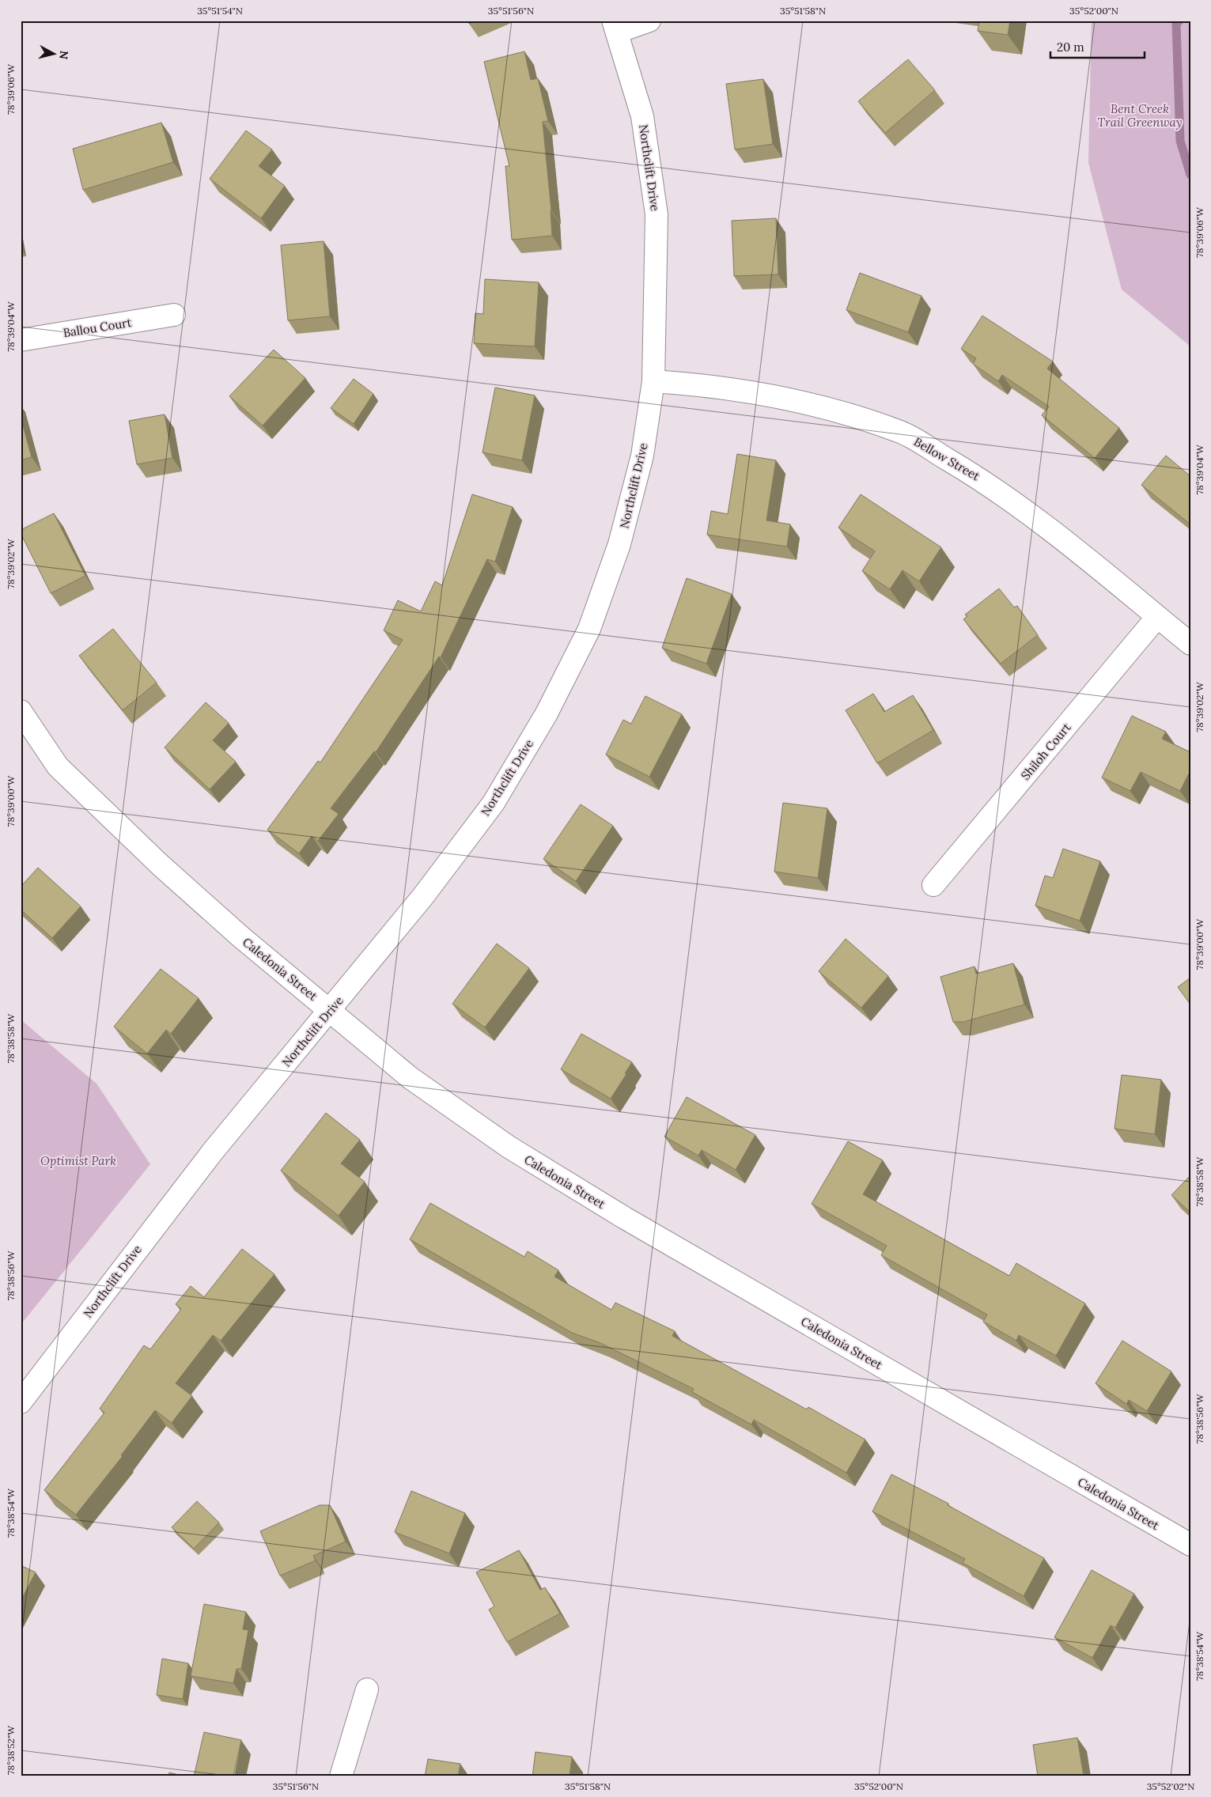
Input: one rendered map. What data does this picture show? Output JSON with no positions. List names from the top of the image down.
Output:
{
  "streets": {
    "street": [
      "Northclift Drive",
      "Ballou Court",
      "Bellow Street",
      "Shiloh Court",
      "Caledonia Street"
    ]
  },
  "crossings": [
    ["Northclift Drive", "Bellow Street"],
    ["Northclift Drive", "Caledonia Street"],
    ["Bellow Street", "Shiloh Court"]
  ],
  "parks": ["Bent Creek Trail Greenway", "Optimist Park"],
  "scale_bar": "20 m",
  "north": "right",
  "coordinates": [
    "35°51'54\"N",
    "35°51'56\"N",
    "35°51'58\"N",
    "35°52'00\"N",
    "78°39'06\"W",
    "78°39'04\"W",
    "78°39'02\"W",
    "78°39'00\"W",
    "78°38'58\"W",
    "78°38'56\"W",
    "78°38'54\"W",
    "78°38'52\"W",
    "35°52'02\"N"
  ]
}
